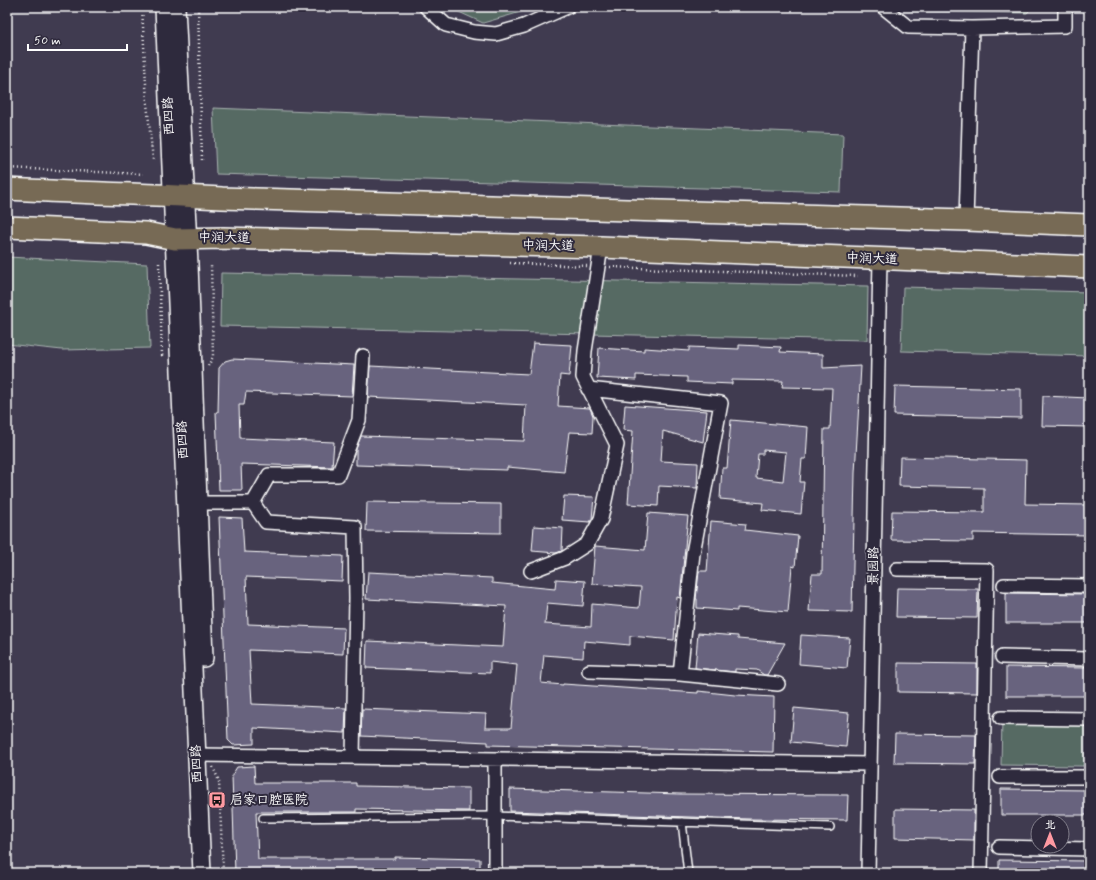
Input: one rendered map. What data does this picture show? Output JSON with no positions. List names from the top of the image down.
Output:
{
  "streets": {
    "main road": ["中润大道"],
    "street": ["西四路", "景园路"]
  },
  "crossings": [
    ["西四路", "中润大道"],
    ["中润大道", "景园路"]
  ],
  "places": {
    "bus stop": ["启家口腔医院"]
  },
  "scale_bar": "50 m",
  "north": "top"
}
